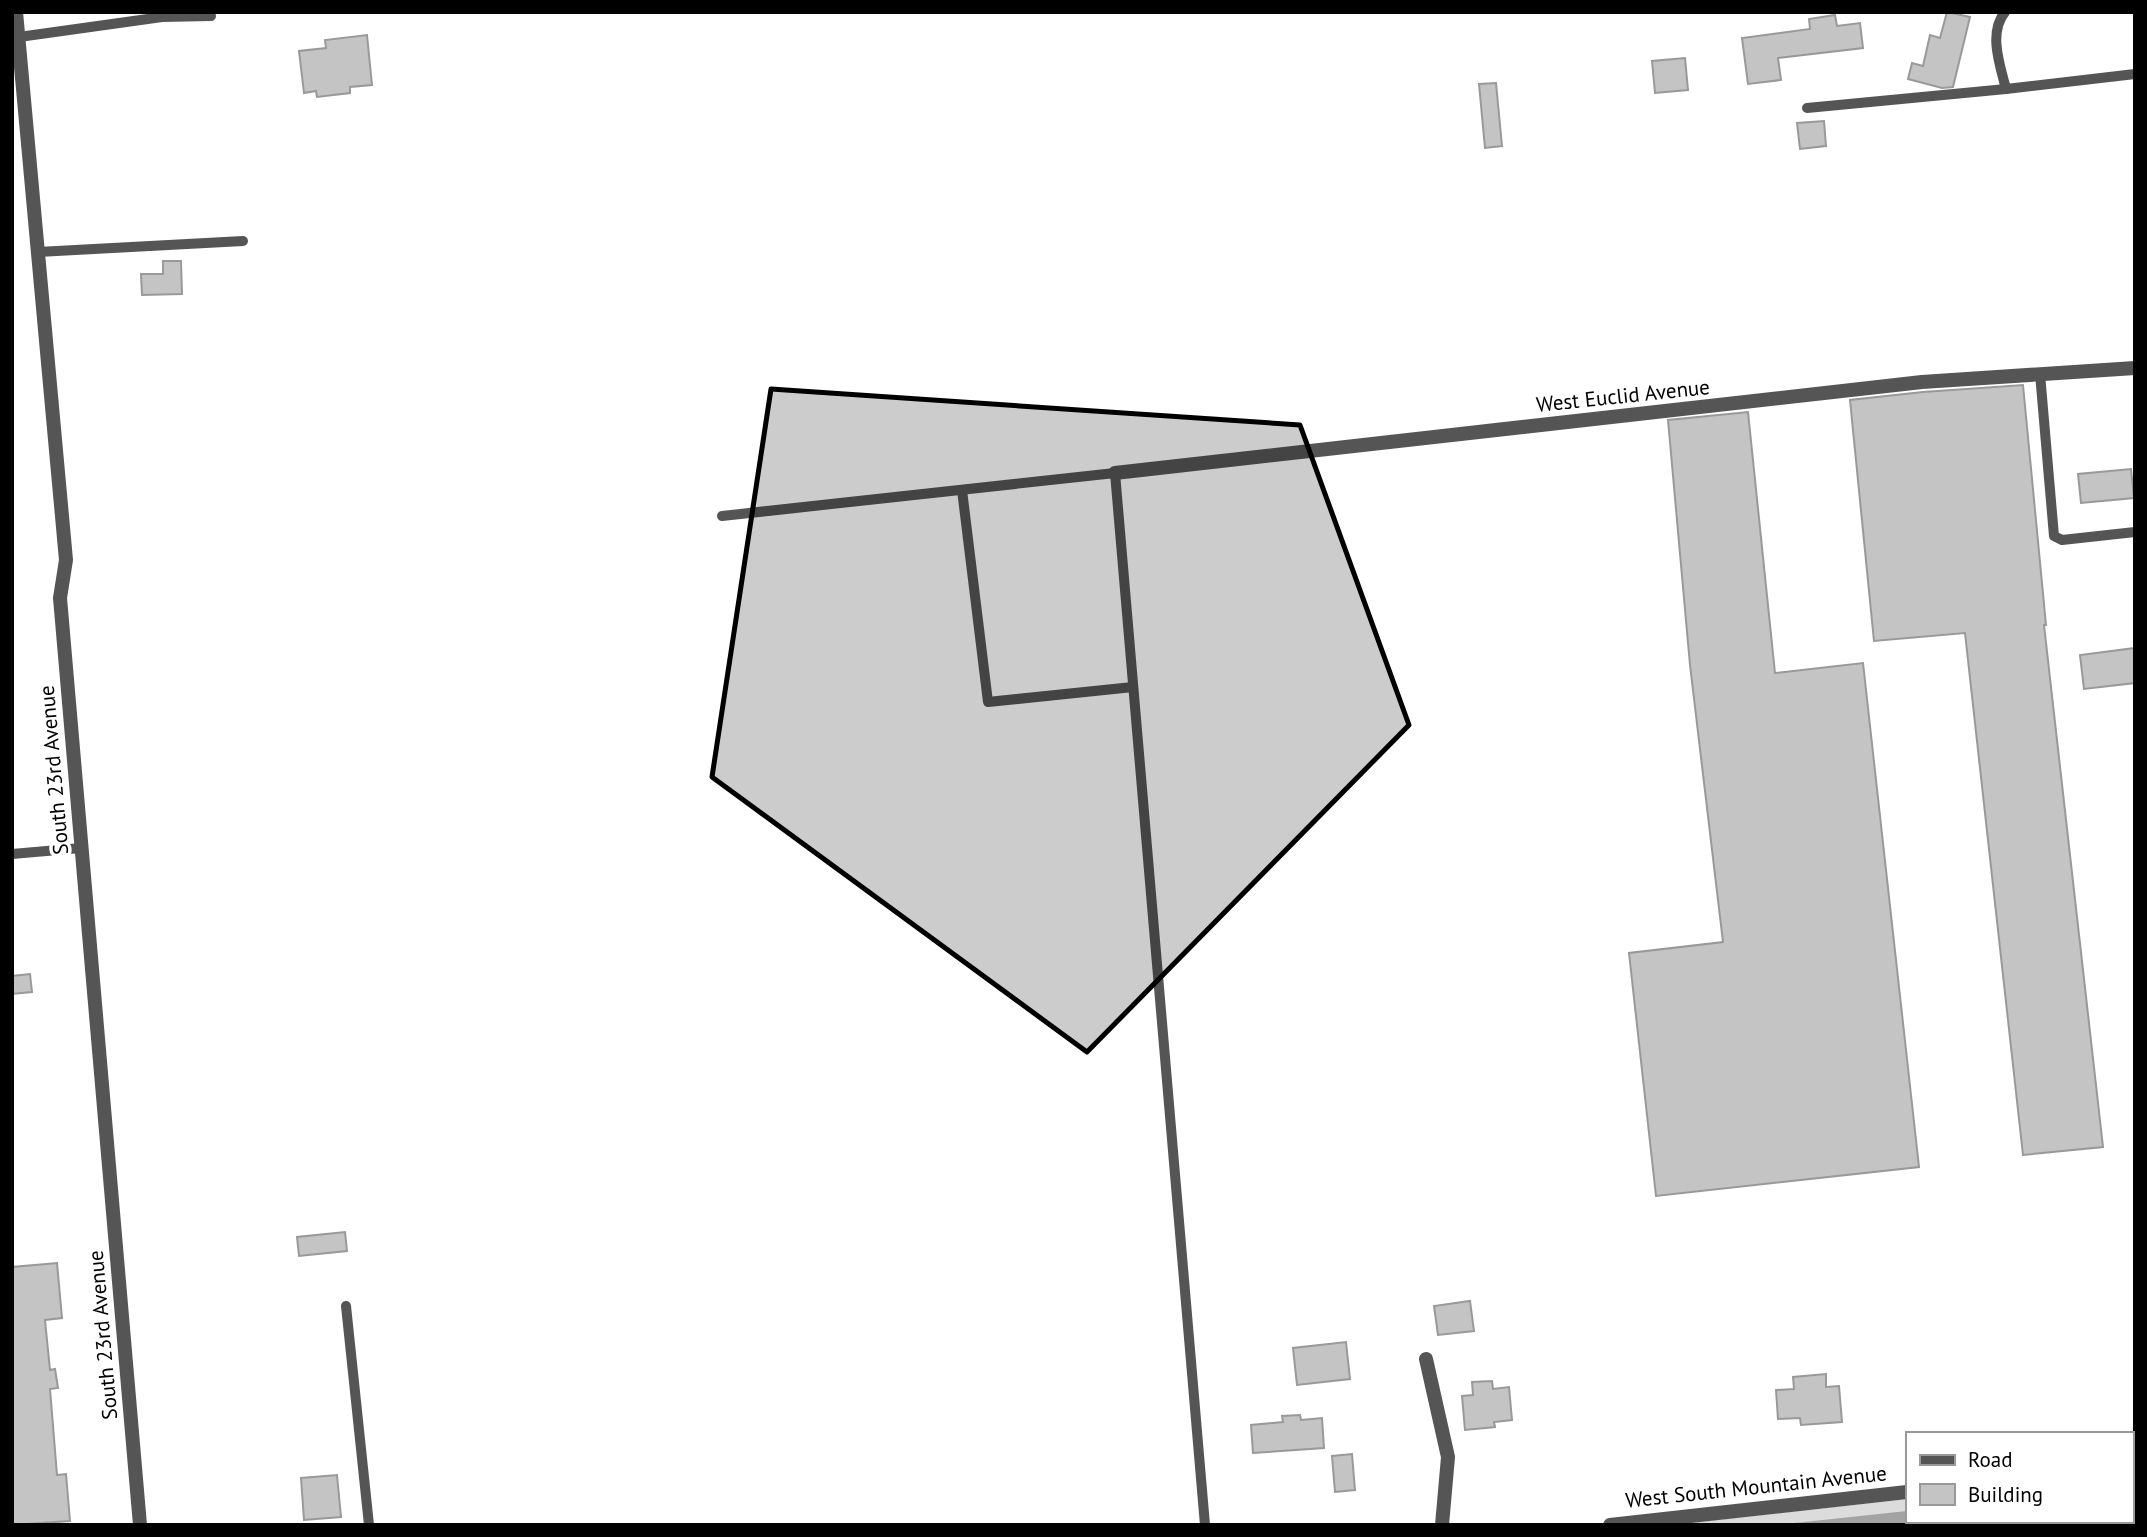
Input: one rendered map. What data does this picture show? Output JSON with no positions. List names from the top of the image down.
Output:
{
  "streets": {
    "street": ["West Euclid Avenue", "South 23rd Avenue", "West South Mountain Avenue"]
  },
  "legend": ["Road", "Building"]
}
